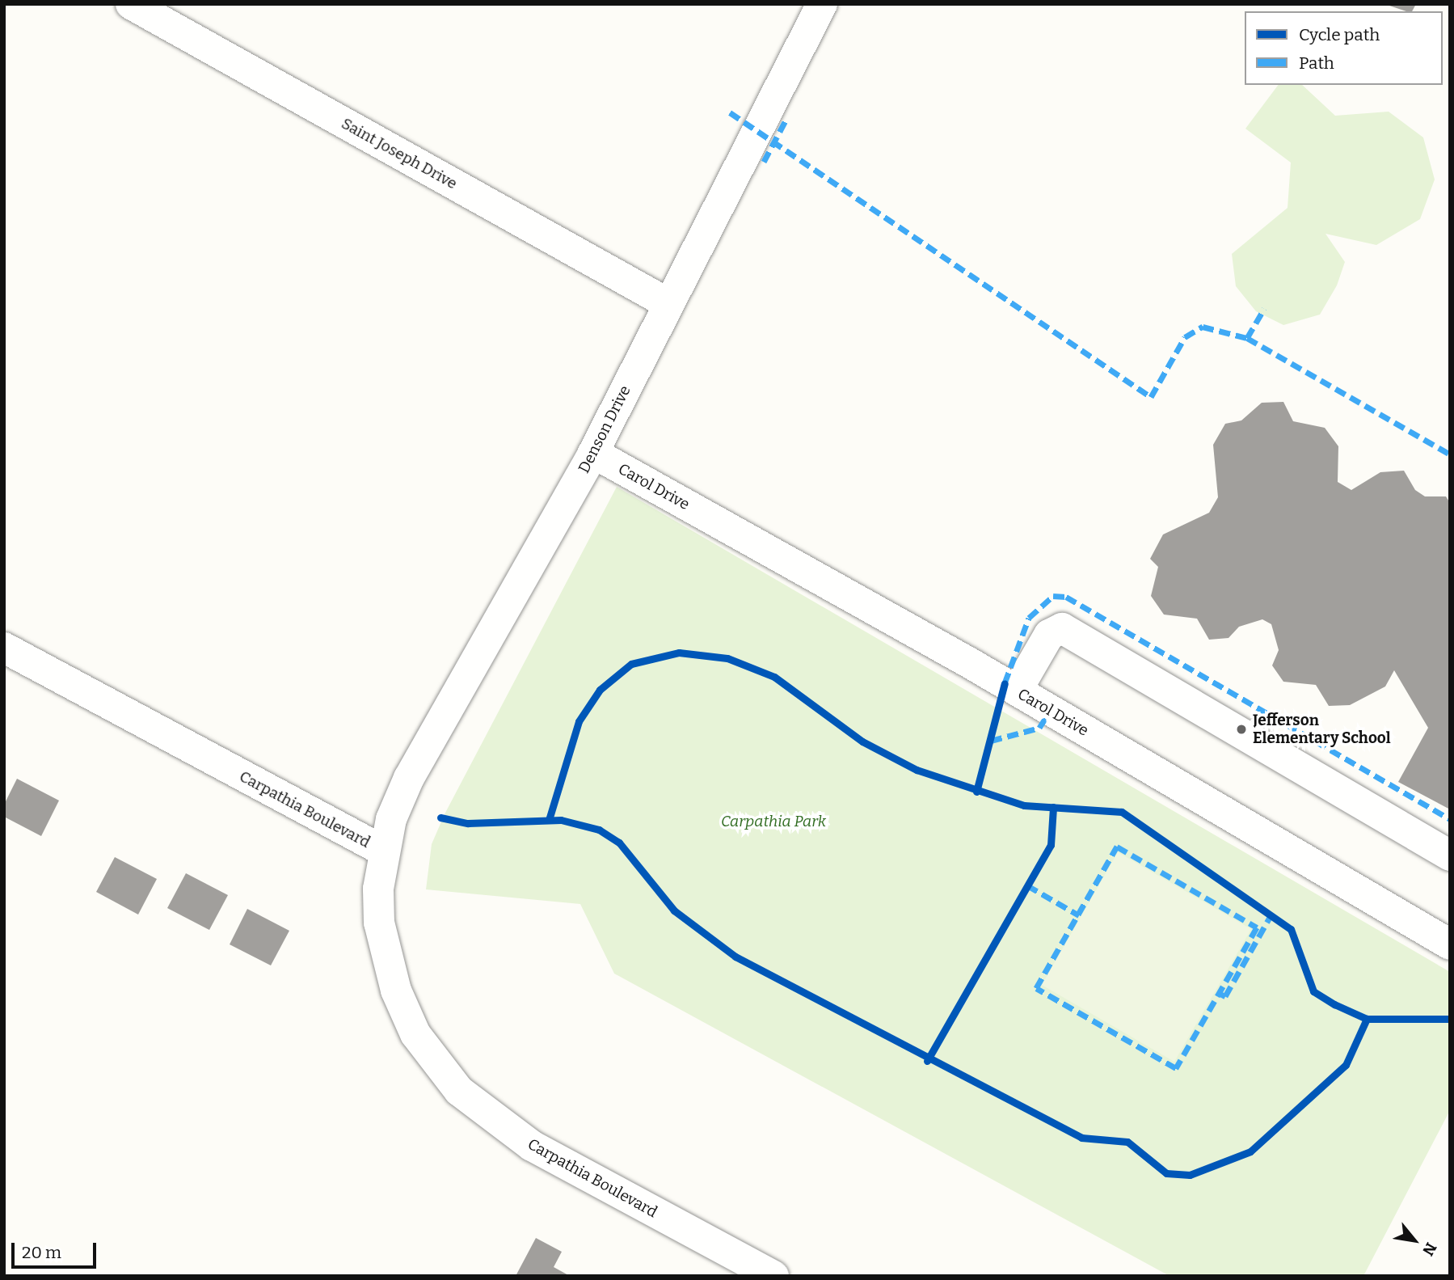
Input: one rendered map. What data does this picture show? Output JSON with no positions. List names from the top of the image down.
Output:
{
  "streets": {
    "street": [
      "Saint Joseph Drive",
      "Denson Drive",
      "Carol Drive",
      "Carpathia Boulevard"
    ]
  },
  "crossings": [
    ["Saint Joseph Drive", "Denson Drive"],
    ["Denson Drive", "Carol Drive"],
    ["Denson Drive", "Carpathia Boulevard"]
  ],
  "parks": ["Carpathia Park"],
  "places": ["Jefferson Elementary School"],
  "legend": ["Cycle path", "Path"],
  "scale_bar": "20 m",
  "north": "bottom right"
}
